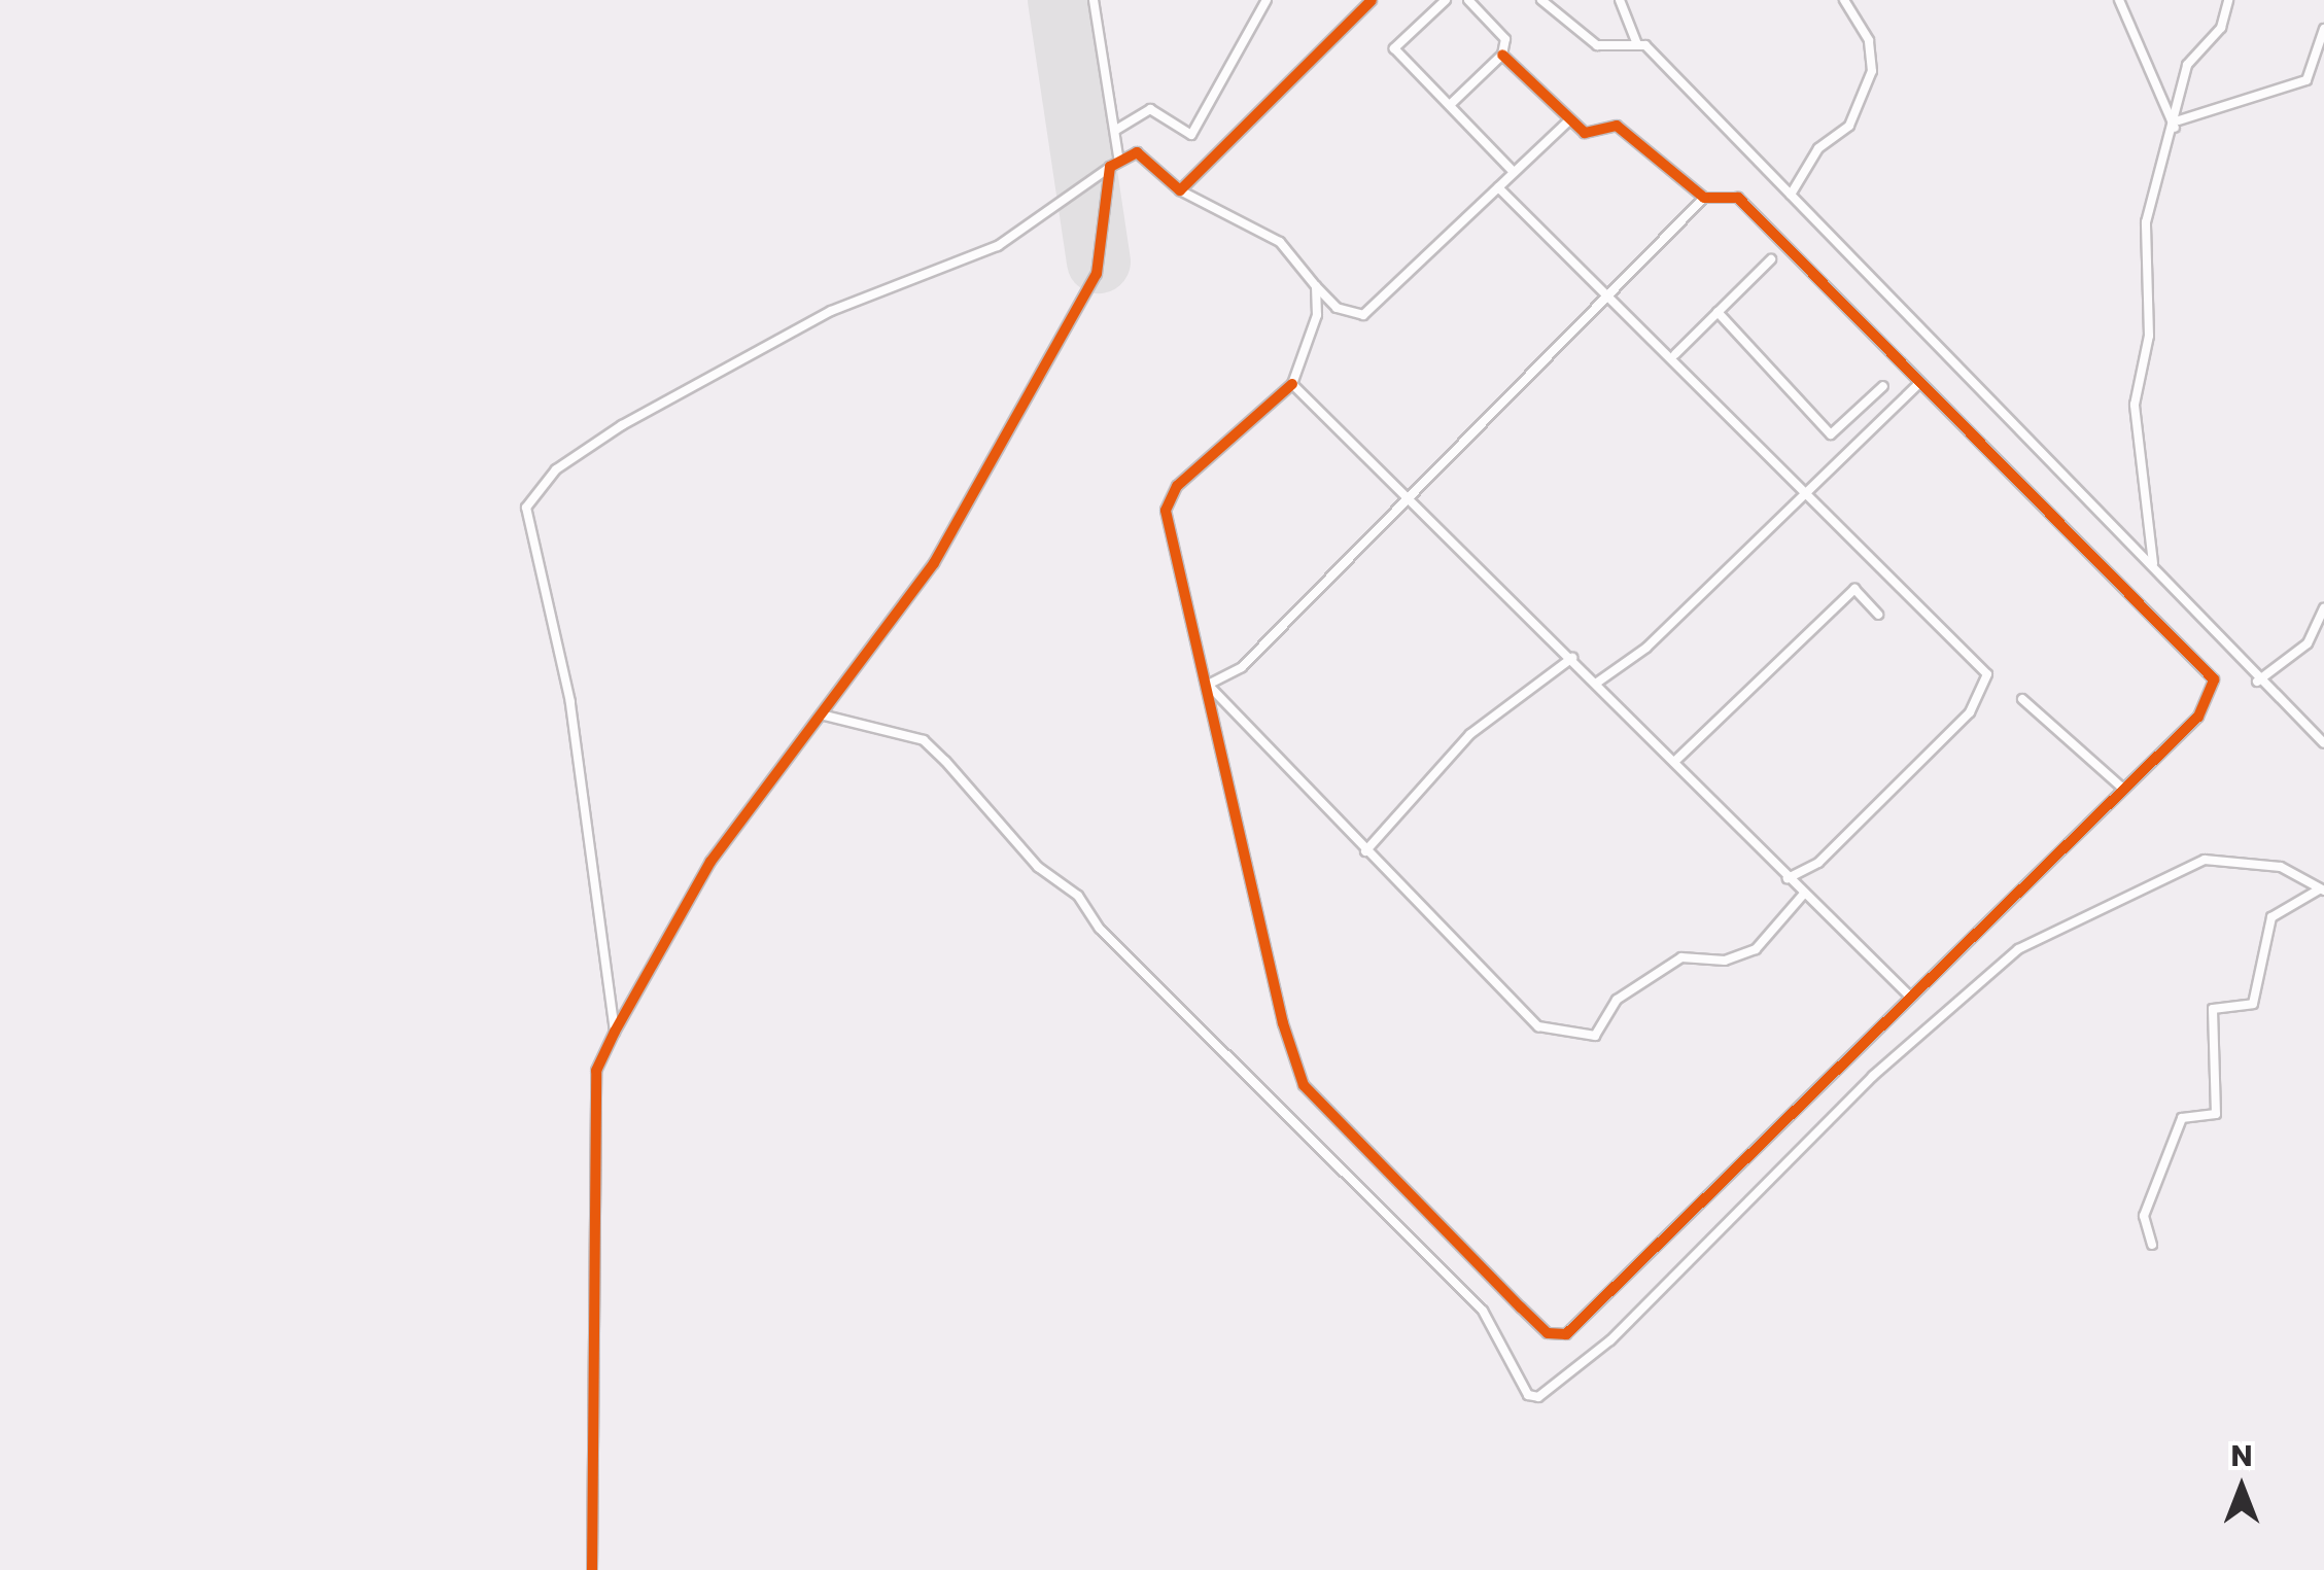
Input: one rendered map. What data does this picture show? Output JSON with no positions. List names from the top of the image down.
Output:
{
  "north": "top"
}
